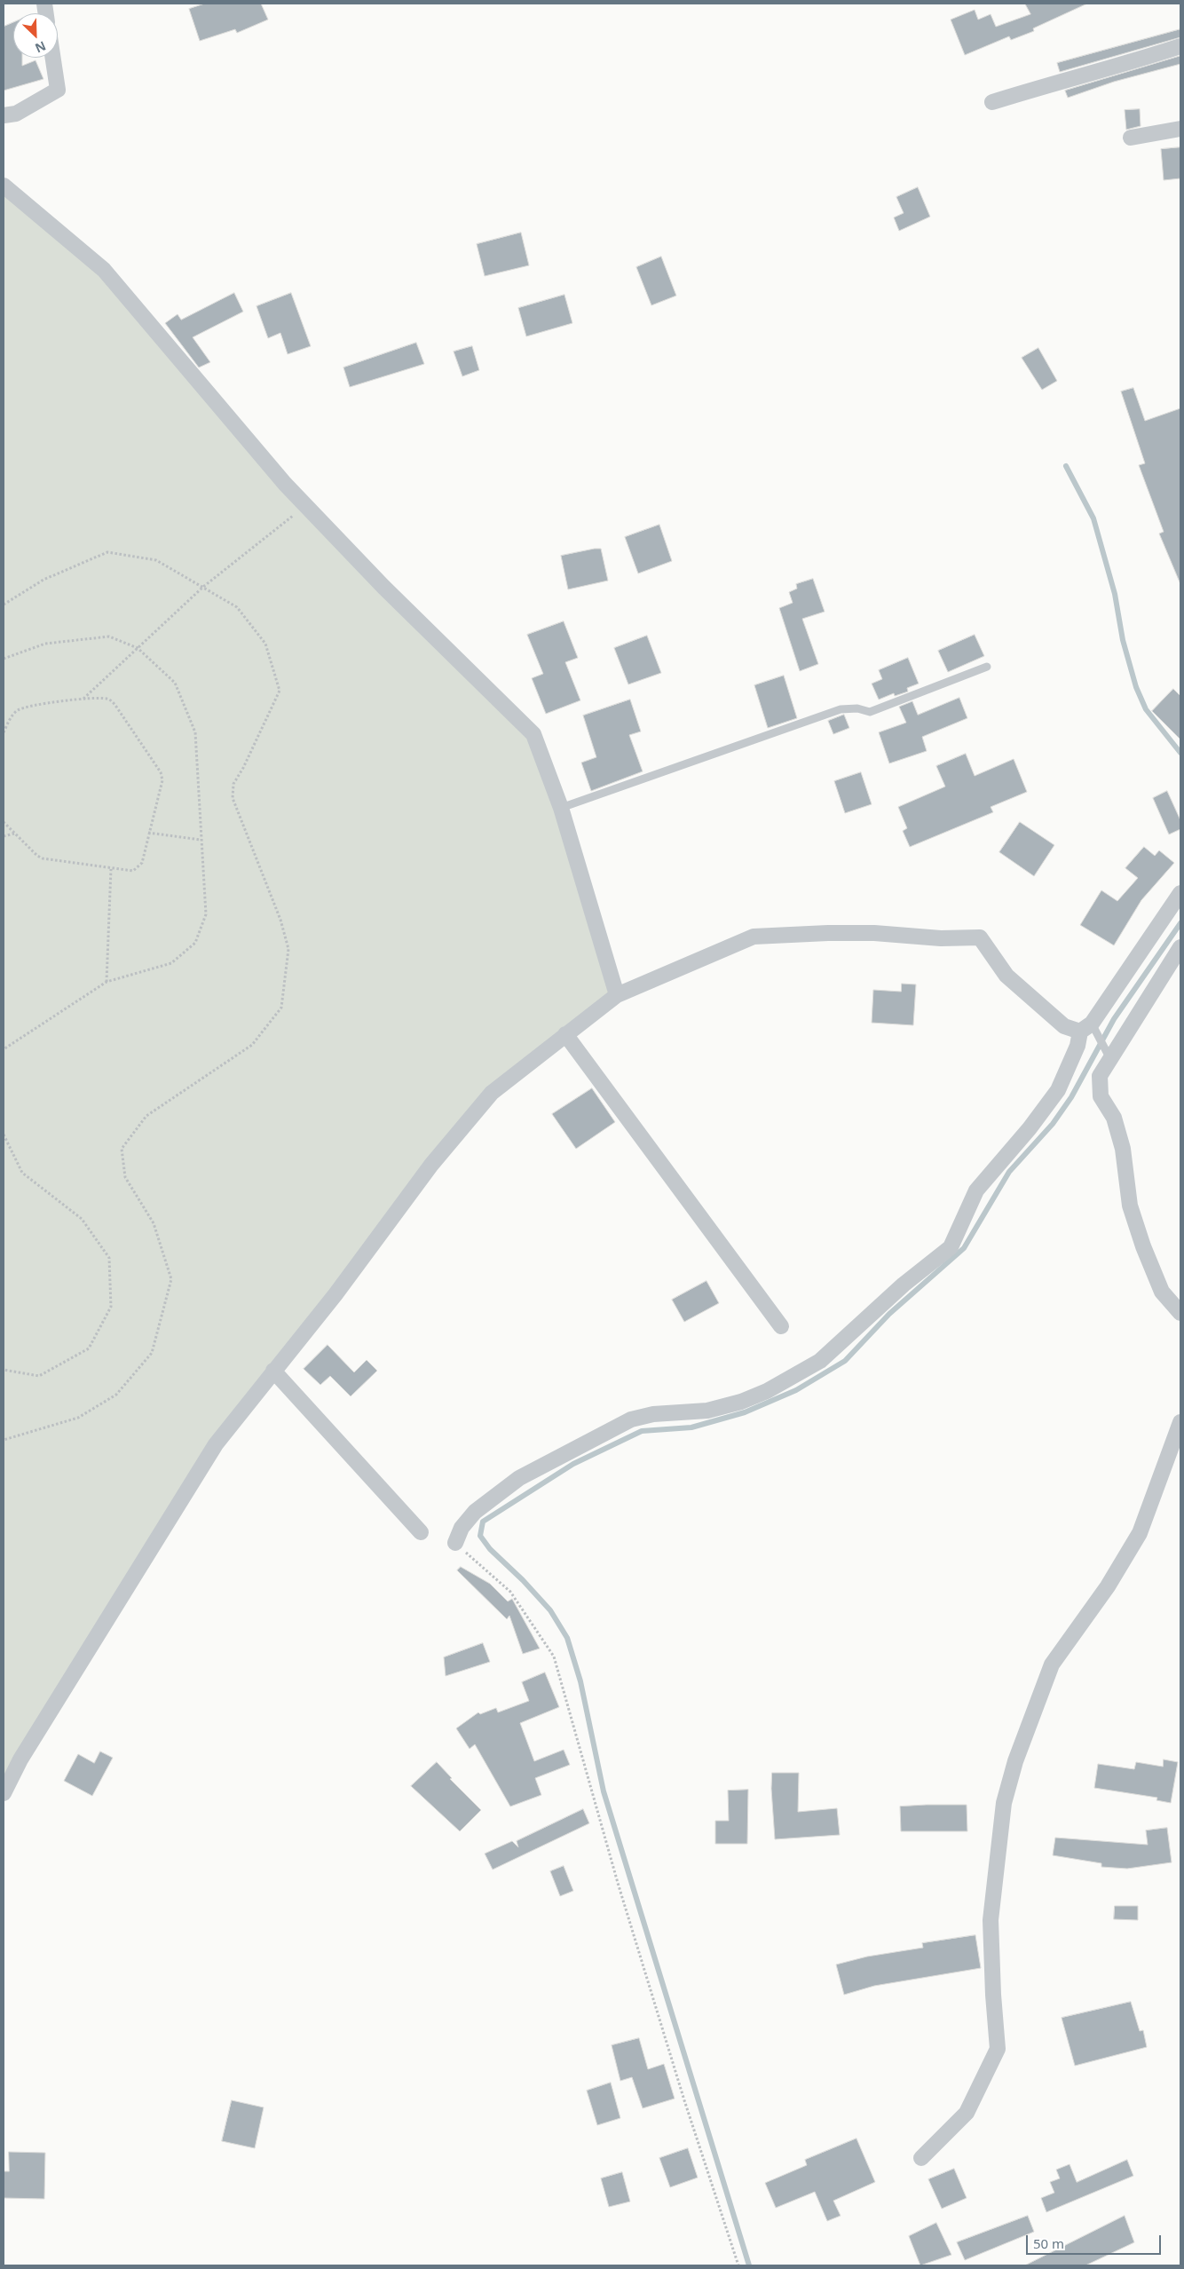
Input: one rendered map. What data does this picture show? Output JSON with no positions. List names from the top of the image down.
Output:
{
  "scale_bar": "50 m",
  "north": "bottom right"
}
